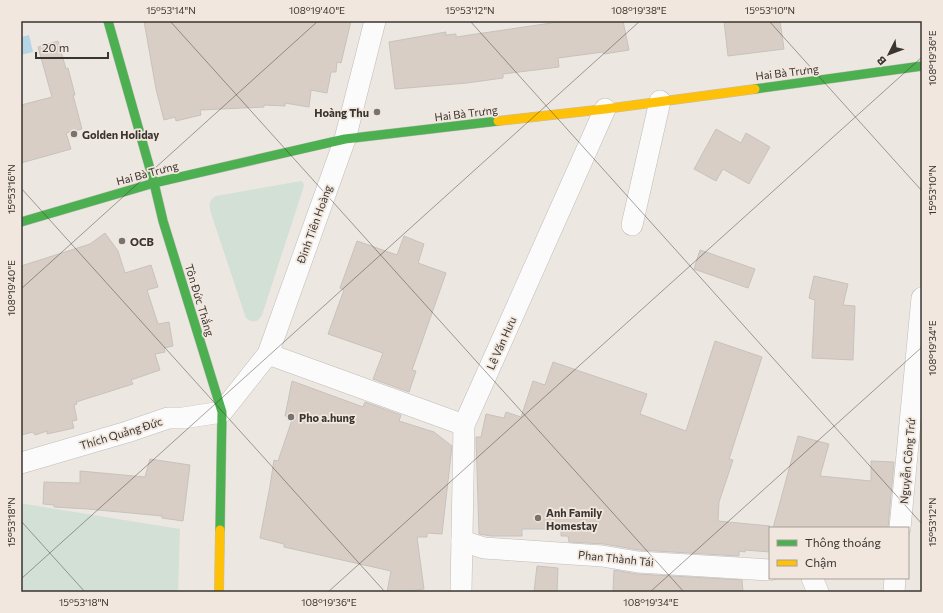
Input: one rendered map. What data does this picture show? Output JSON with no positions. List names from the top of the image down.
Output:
{
  "streets": {
    "street": [
      "Hai Bà Trưng",
      "Đinh Tiên Hoàng",
      "Tôn Đức Thắng",
      "Lê Văn Hưu",
      "Thích Quảng Đức",
      "Nguyễn Công Trứ",
      "Phan Thành Tái"
    ]
  },
  "crossings": [
    ["Hai Bà Trưng", "Đinh Tiên Hoàng"],
    ["Hai Bà Trưng", "Tôn Đức Thắng"],
    ["Hai Bà Trưng", "Lê Văn Hưu"],
    ["Đinh Tiên Hoàng", "Tôn Đức Thắng"],
    ["Đinh Tiên Hoàng", "Thích Quảng Đức"],
    ["Tôn Đức Thắng", "Thích Quảng Đức"],
    ["Lê Văn Hưu", "Phan Thành Tái"]
  ],
  "places": [
    "Hoàng Thu",
    "Golden Holiday",
    "OCB",
    "Pho a.hung",
    "Anh Family Homestay"
  ],
  "legend": ["Thông thoáng", "Chậm"],
  "scale_bar": "20 m",
  "north": "bottom left",
  "coordinates": [
    "15°53'14\"N",
    "108°19'40\"E",
    "15°53'12\"N",
    "108°19'38\"E",
    "15°53'10\"N",
    "108°19'36\"E",
    "15°53'16\"N",
    "108°19'34\"E",
    "15°53'18\"N"
  ]
}
